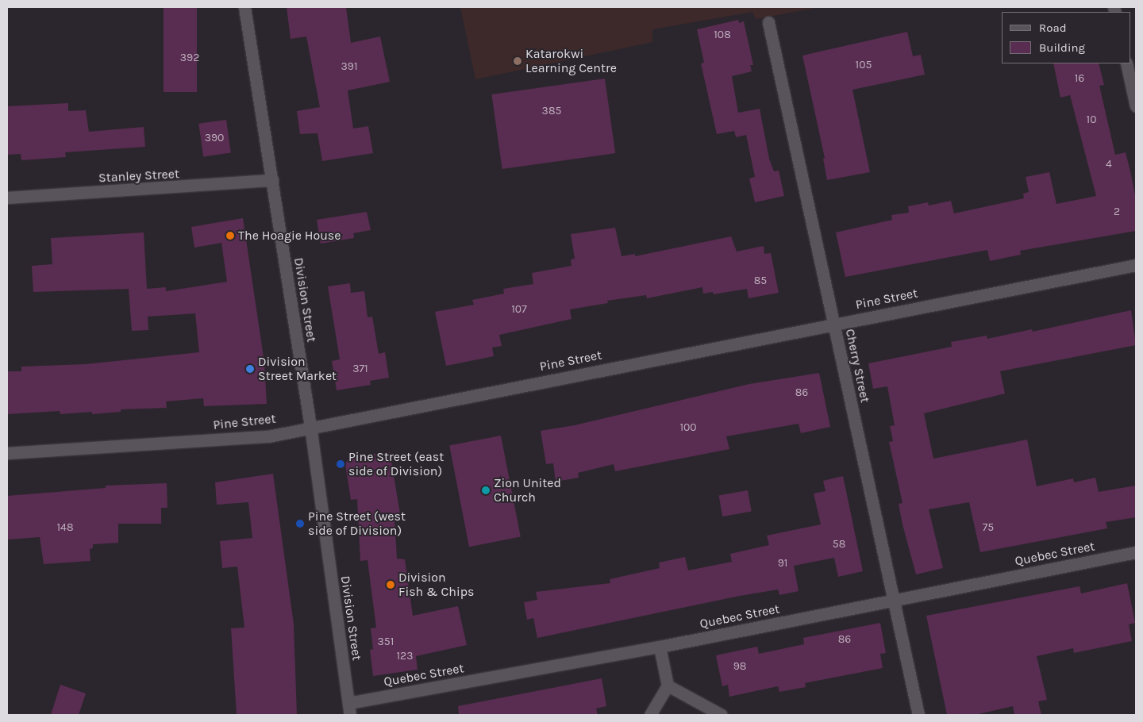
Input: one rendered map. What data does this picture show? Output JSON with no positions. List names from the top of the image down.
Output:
{
  "streets": {
    "street": [
      "Stanley Street",
      "Pine Street",
      "Division Street",
      "Cherry Street",
      "Quebec Street"
    ]
  },
  "crossings": [
    ["Stanley Street", "Division Street"],
    ["Pine Street", "Division Street"],
    ["Pine Street", "Cherry Street"],
    ["Division Street", "Quebec Street"],
    ["Cherry Street", "Quebec Street"]
  ],
  "places": [
    "Katarokwi Learning Centre",
    "The Hoagie House",
    "Division Street Market",
    "Pine Street (east side of Division)",
    "Zion United Church",
    "Pine Street (west side of Division)",
    "Division Fish & Chips"
  ],
  "house_numbers": [
    "108",
    "392",
    "105",
    "391",
    "16",
    "385",
    "10",
    "390",
    "4",
    "2",
    "85",
    "107",
    "371",
    "86",
    "100",
    "148",
    "75",
    "58",
    "91",
    "86",
    "351",
    "123",
    "98"
  ],
  "legend": ["Road", "Building"]
}
